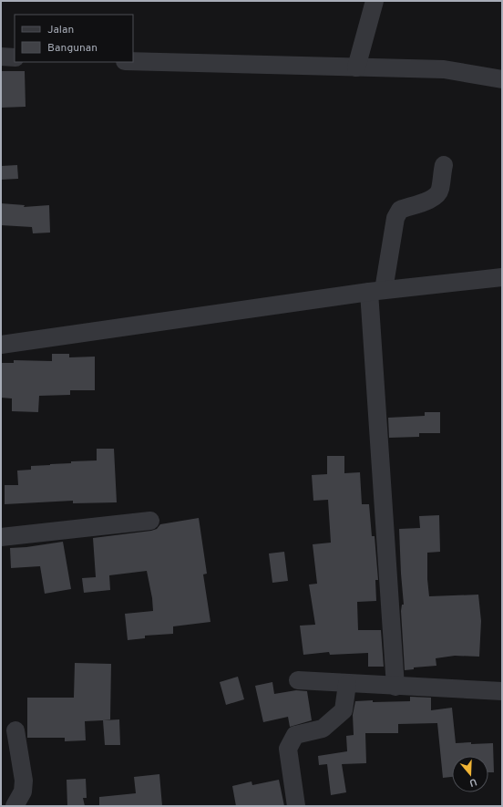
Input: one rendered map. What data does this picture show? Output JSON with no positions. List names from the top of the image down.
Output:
{
  "legend": ["Jalan", "Bangunan"],
  "north": "bottom"
}
